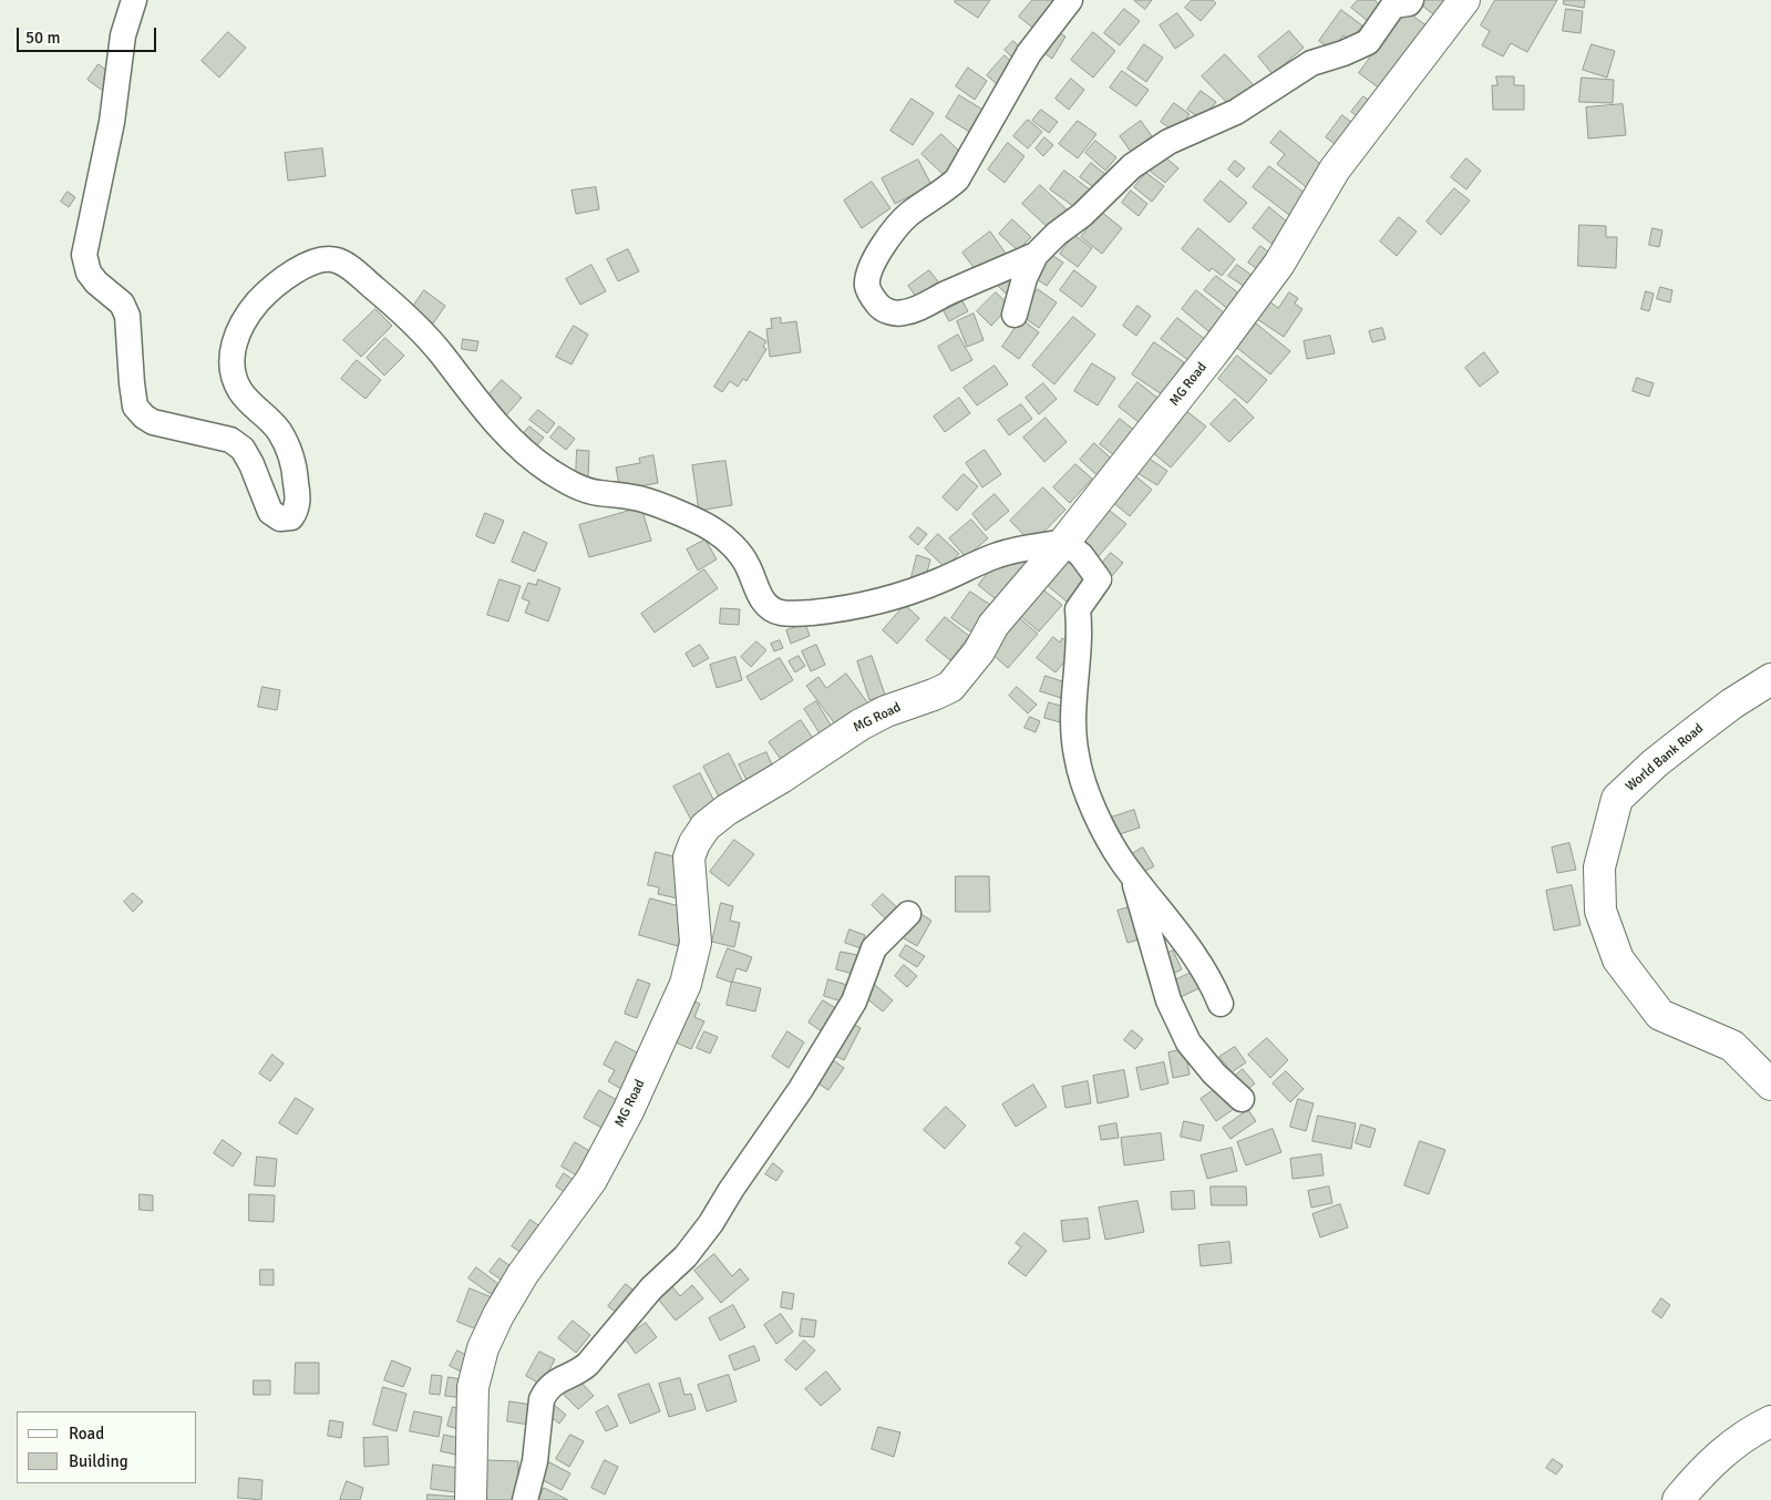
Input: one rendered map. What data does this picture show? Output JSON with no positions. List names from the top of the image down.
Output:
{
  "streets": {
    "main road": ["MG Road", "World Bank Road"]
  },
  "legend": ["Road", "Building"],
  "scale_bar": "50 m"
}
